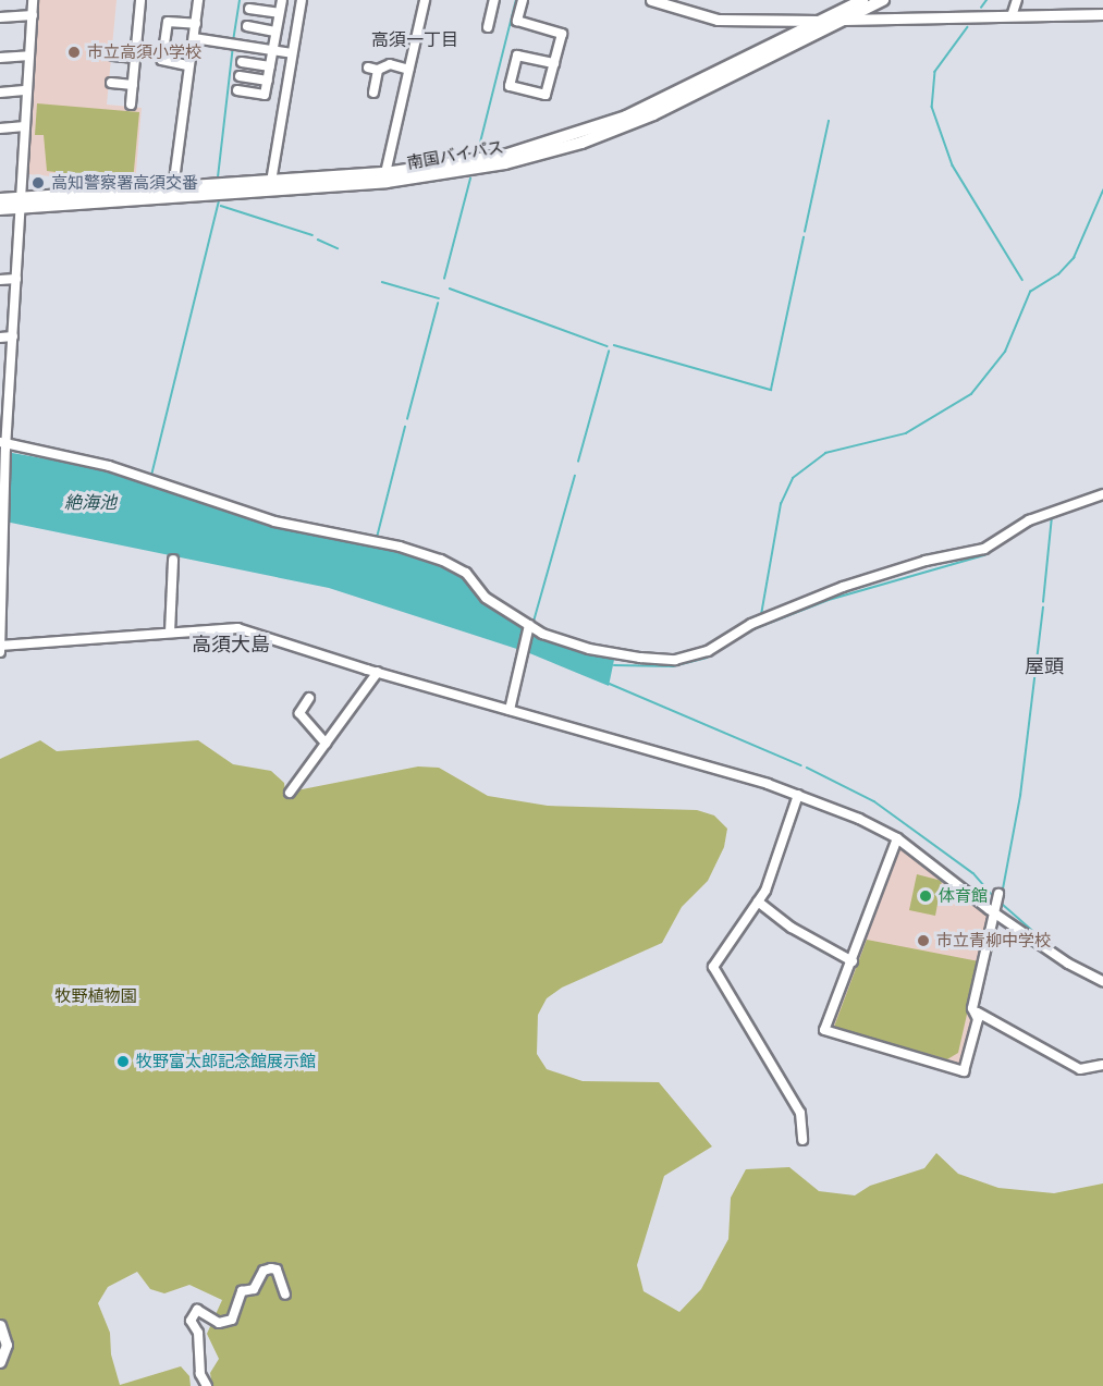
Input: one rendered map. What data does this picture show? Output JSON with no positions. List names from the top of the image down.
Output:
{
  "streets": {
    "highway": ["南国バイパス"]
  },
  "districts": ["高須一丁目", "高須大島", "屋頭"],
  "water": ["絶海池"],
  "parks": ["牧野植物園"],
  "places": [
    "市立高須小学校",
    "高知警察署高須交番",
    "体育館",
    "市立青柳中学校",
    "牧野富太郎記念館展示館"
  ]
}
